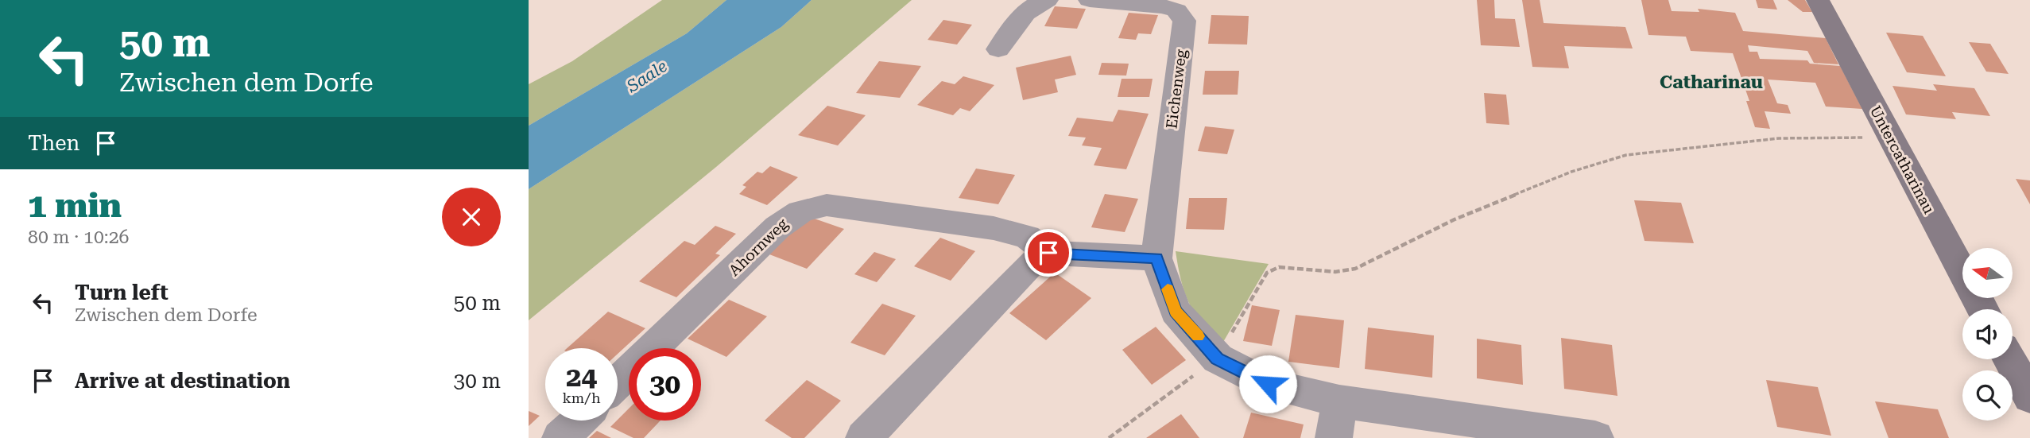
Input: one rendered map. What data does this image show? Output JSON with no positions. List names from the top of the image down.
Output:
{
  "streets": {
    "main road": ["Untercatharinau"],
    "street": ["Eichenweg", "Ahornweg"]
  },
  "districts": ["Catharinau"],
  "water": ["Saale"],
  "north": "left",
  "page": {
    "turn": ["50 m", "Zwischen dem Dorfe"],
    "then": "Then",
    "heading": ["1 min", "80 m · 10:26"],
    "list": [
      {
        "name": "Turn left",
        "note": "Zwischen dem Dorfe",
        "value": "50 m"
      },
      {
        "name": "Arrive at destination",
        "value": "30 m"
      }
    ],
    "speed": "24 km/h",
    "limit": "30"
  }
}
